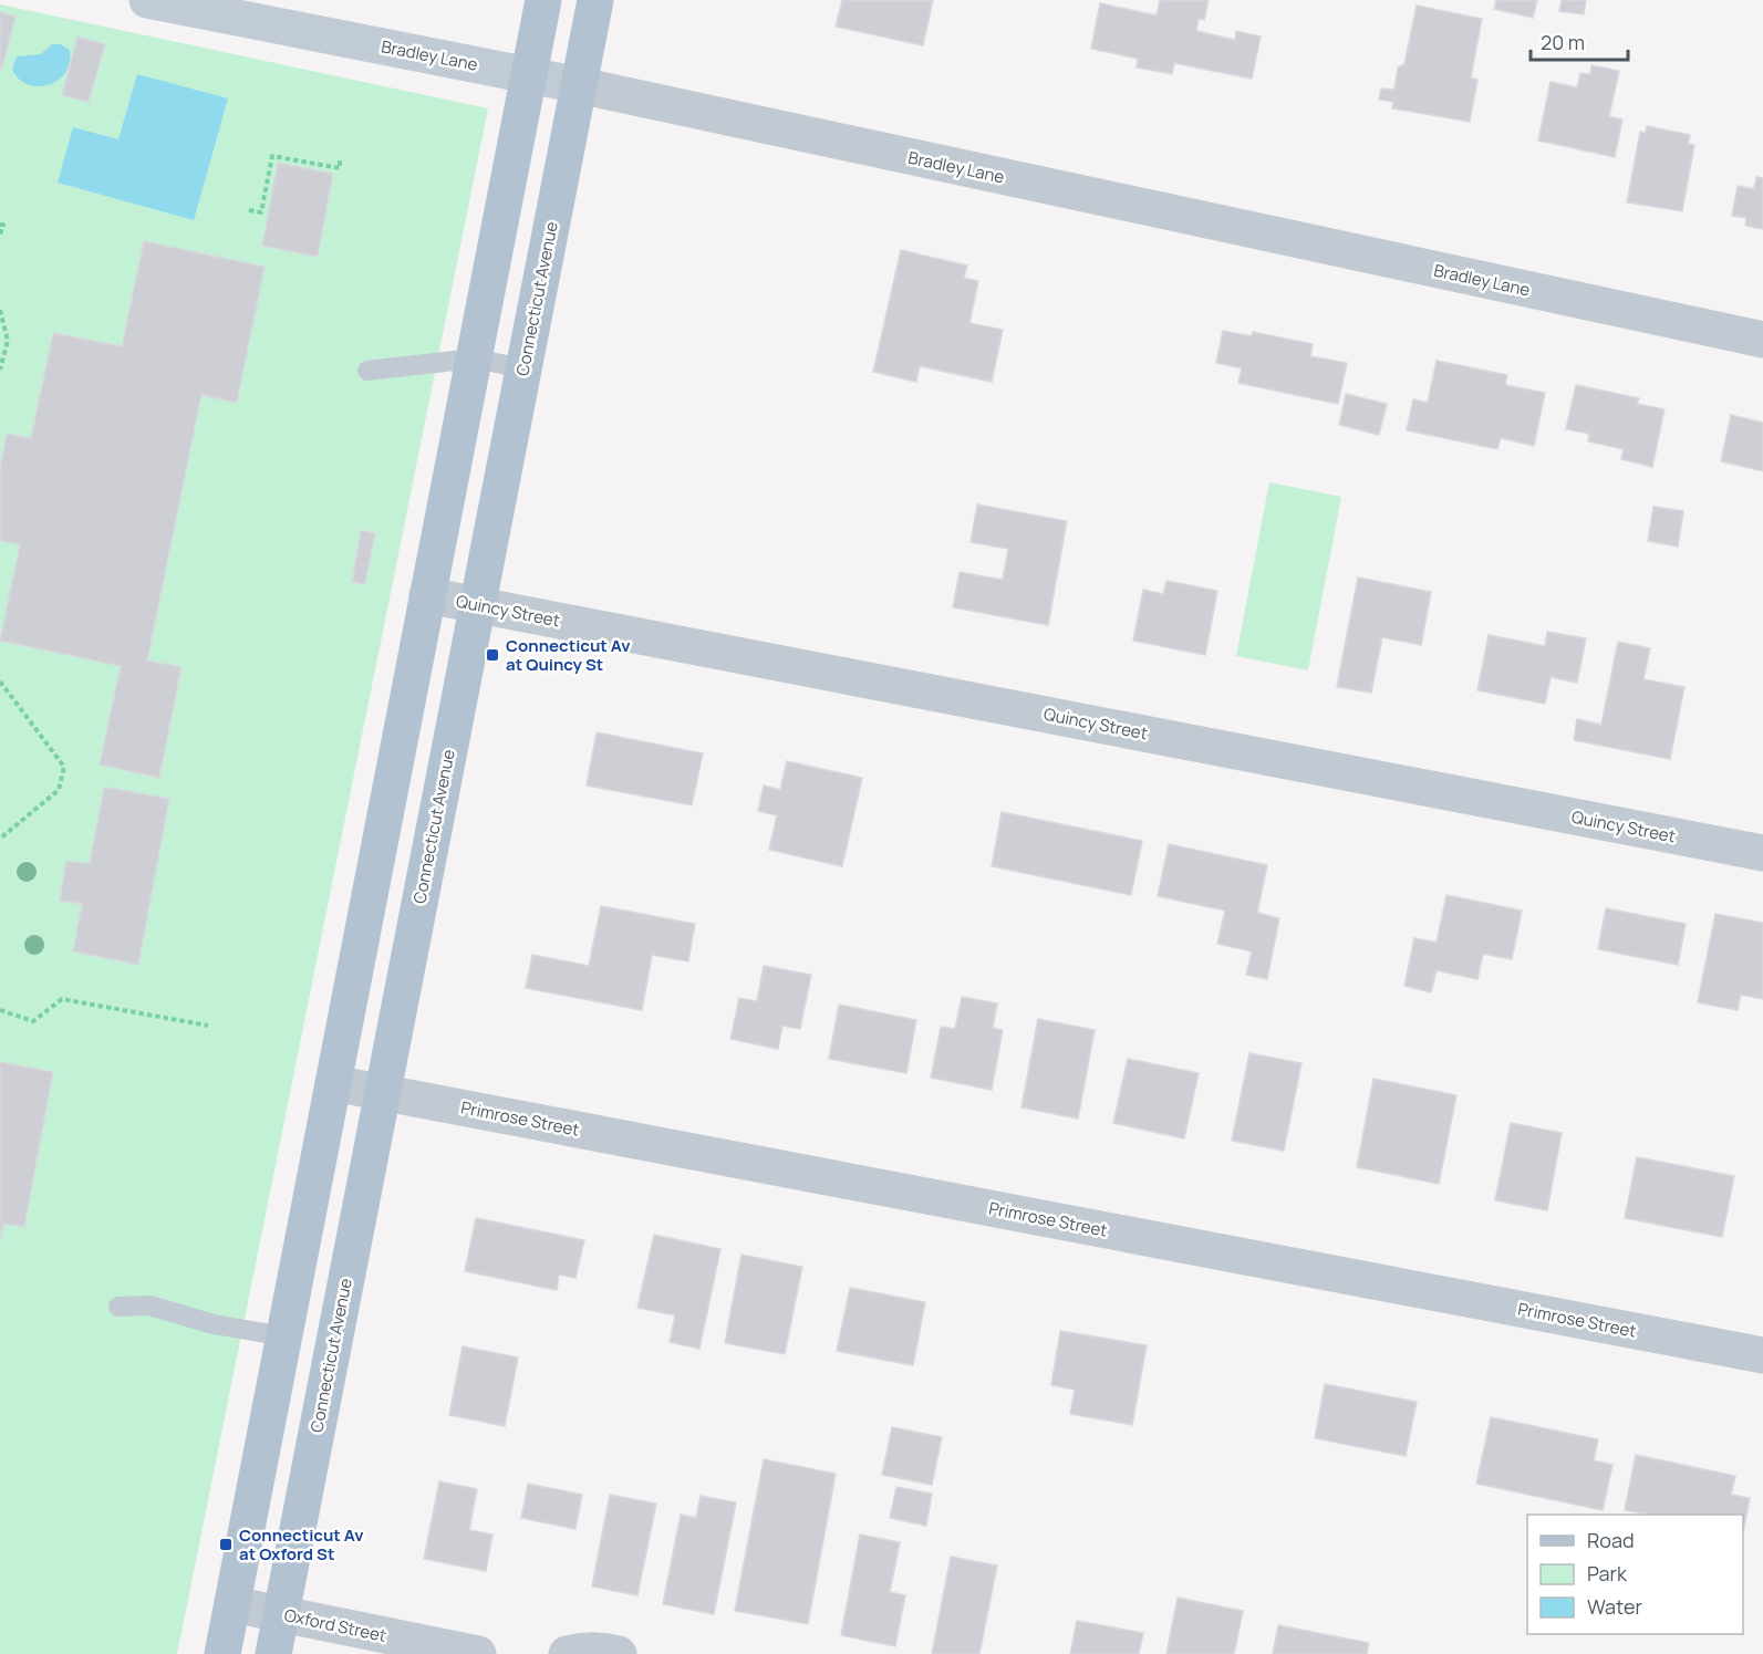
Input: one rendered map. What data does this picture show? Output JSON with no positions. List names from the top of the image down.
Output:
{
  "streets": {
    "main road": ["Bradley Lane", "Connecticut Avenue"],
    "street": ["Quincy Street", "Primrose Street", "Oxford Street"]
  },
  "crossings": [
    ["Bradley Lane", "Connecticut Avenue"],
    ["Connecticut Avenue", "Quincy Street"],
    ["Connecticut Avenue", "Primrose Street"],
    ["Connecticut Avenue", "Oxford Street"]
  ],
  "places": {
    "transit": ["Connecticut Av at Quincy St", "Connecticut Av at Oxford St"]
  },
  "legend": ["Road", "Park", "Water"],
  "scale_bar": "20 m"
}
